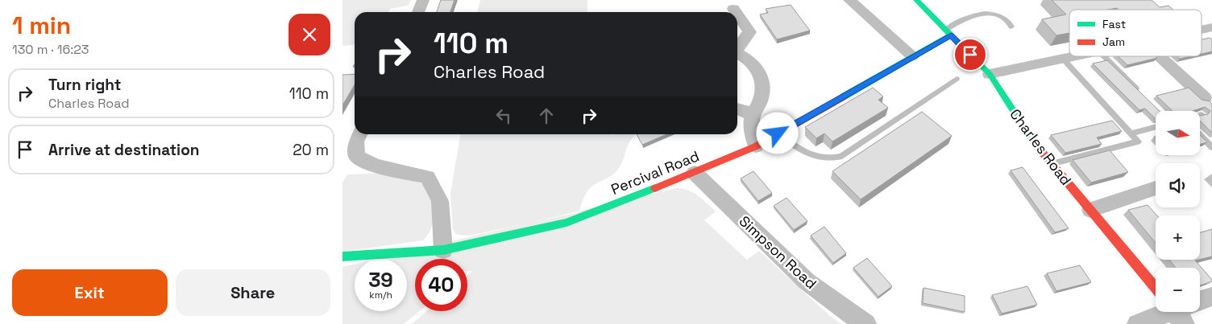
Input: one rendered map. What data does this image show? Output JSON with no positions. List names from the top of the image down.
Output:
{
  "streets": {
    "street": ["Charles Road", "Percival Road", "Simpson Road"]
  },
  "crossings": [
    ["Charles Road", "Percival Road"],
    ["Percival Road", "Simpson Road"]
  ],
  "legend": ["Fast", "Jam"],
  "north": "right",
  "page": {
    "heading": ["1 min", "130 m · 16:23"],
    "turn": ["110 m", "Charles Road"],
    "list": [
      {
        "name": "Turn right",
        "note": "Charles Road",
        "value": "110 m"
      },
      {
        "name": "Arrive at destination",
        "value": "20 m"
      }
    ],
    "map_buttons": ["+", "−"],
    "speed": "39 km/h",
    "limit": "40",
    "buttons": ["Exit", "Share"]
  }
}
